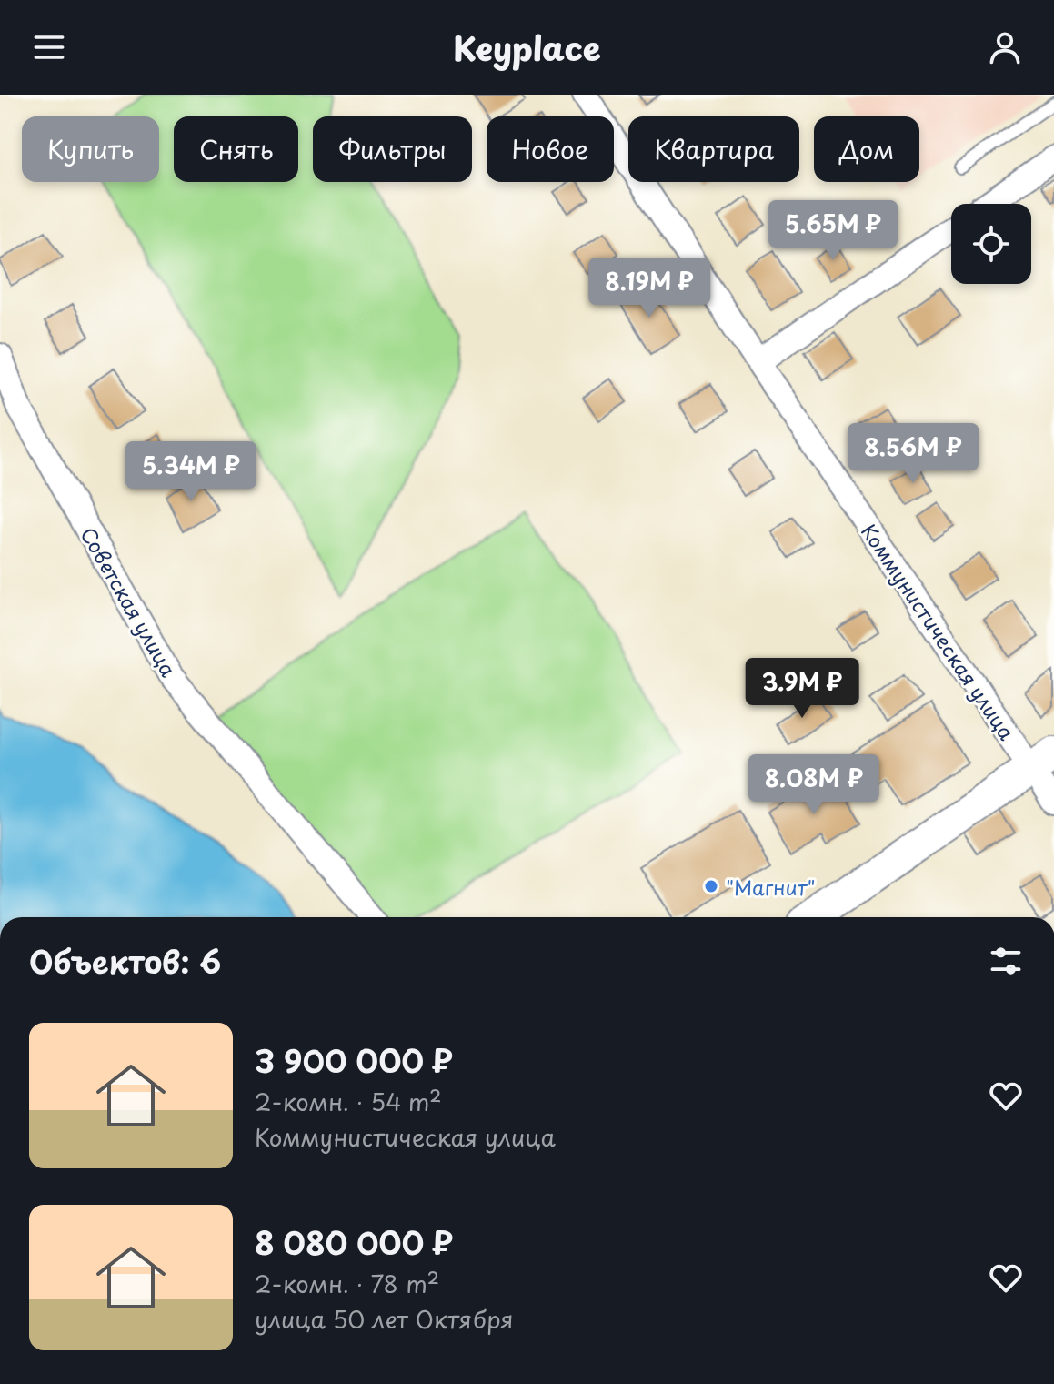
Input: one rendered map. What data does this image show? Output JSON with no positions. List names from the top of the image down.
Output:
{
  "streets": {
    "street": ["Советская улица", "Коммунистическая улица"]
  },
  "places": ["\"Магнит\""],
  "page": {
    "header": "Keyplace",
    "chip": [
      "Купить",
      "Снять",
      "Фильтры",
      "Новое",
      "Квартира",
      "Дом"
    ],
    "price": [
      "5.65M ₽",
      "8.19M ₽",
      "8.56M ₽",
      "5.34M ₽",
      "3.9M ₽",
      "8.08M ₽"
    ],
    "heading": "Объектов: 6",
    "list": [
      {
        "name": "3 900 000 ₽",
        "note": "2-комн. · 54 m² · Коммунистическая улица"
      },
      {
        "name": "8 080 000 ₽",
        "note": "2-комн. · 78 m² · улица 50 лет Октября"
      }
    ]
  }
}
